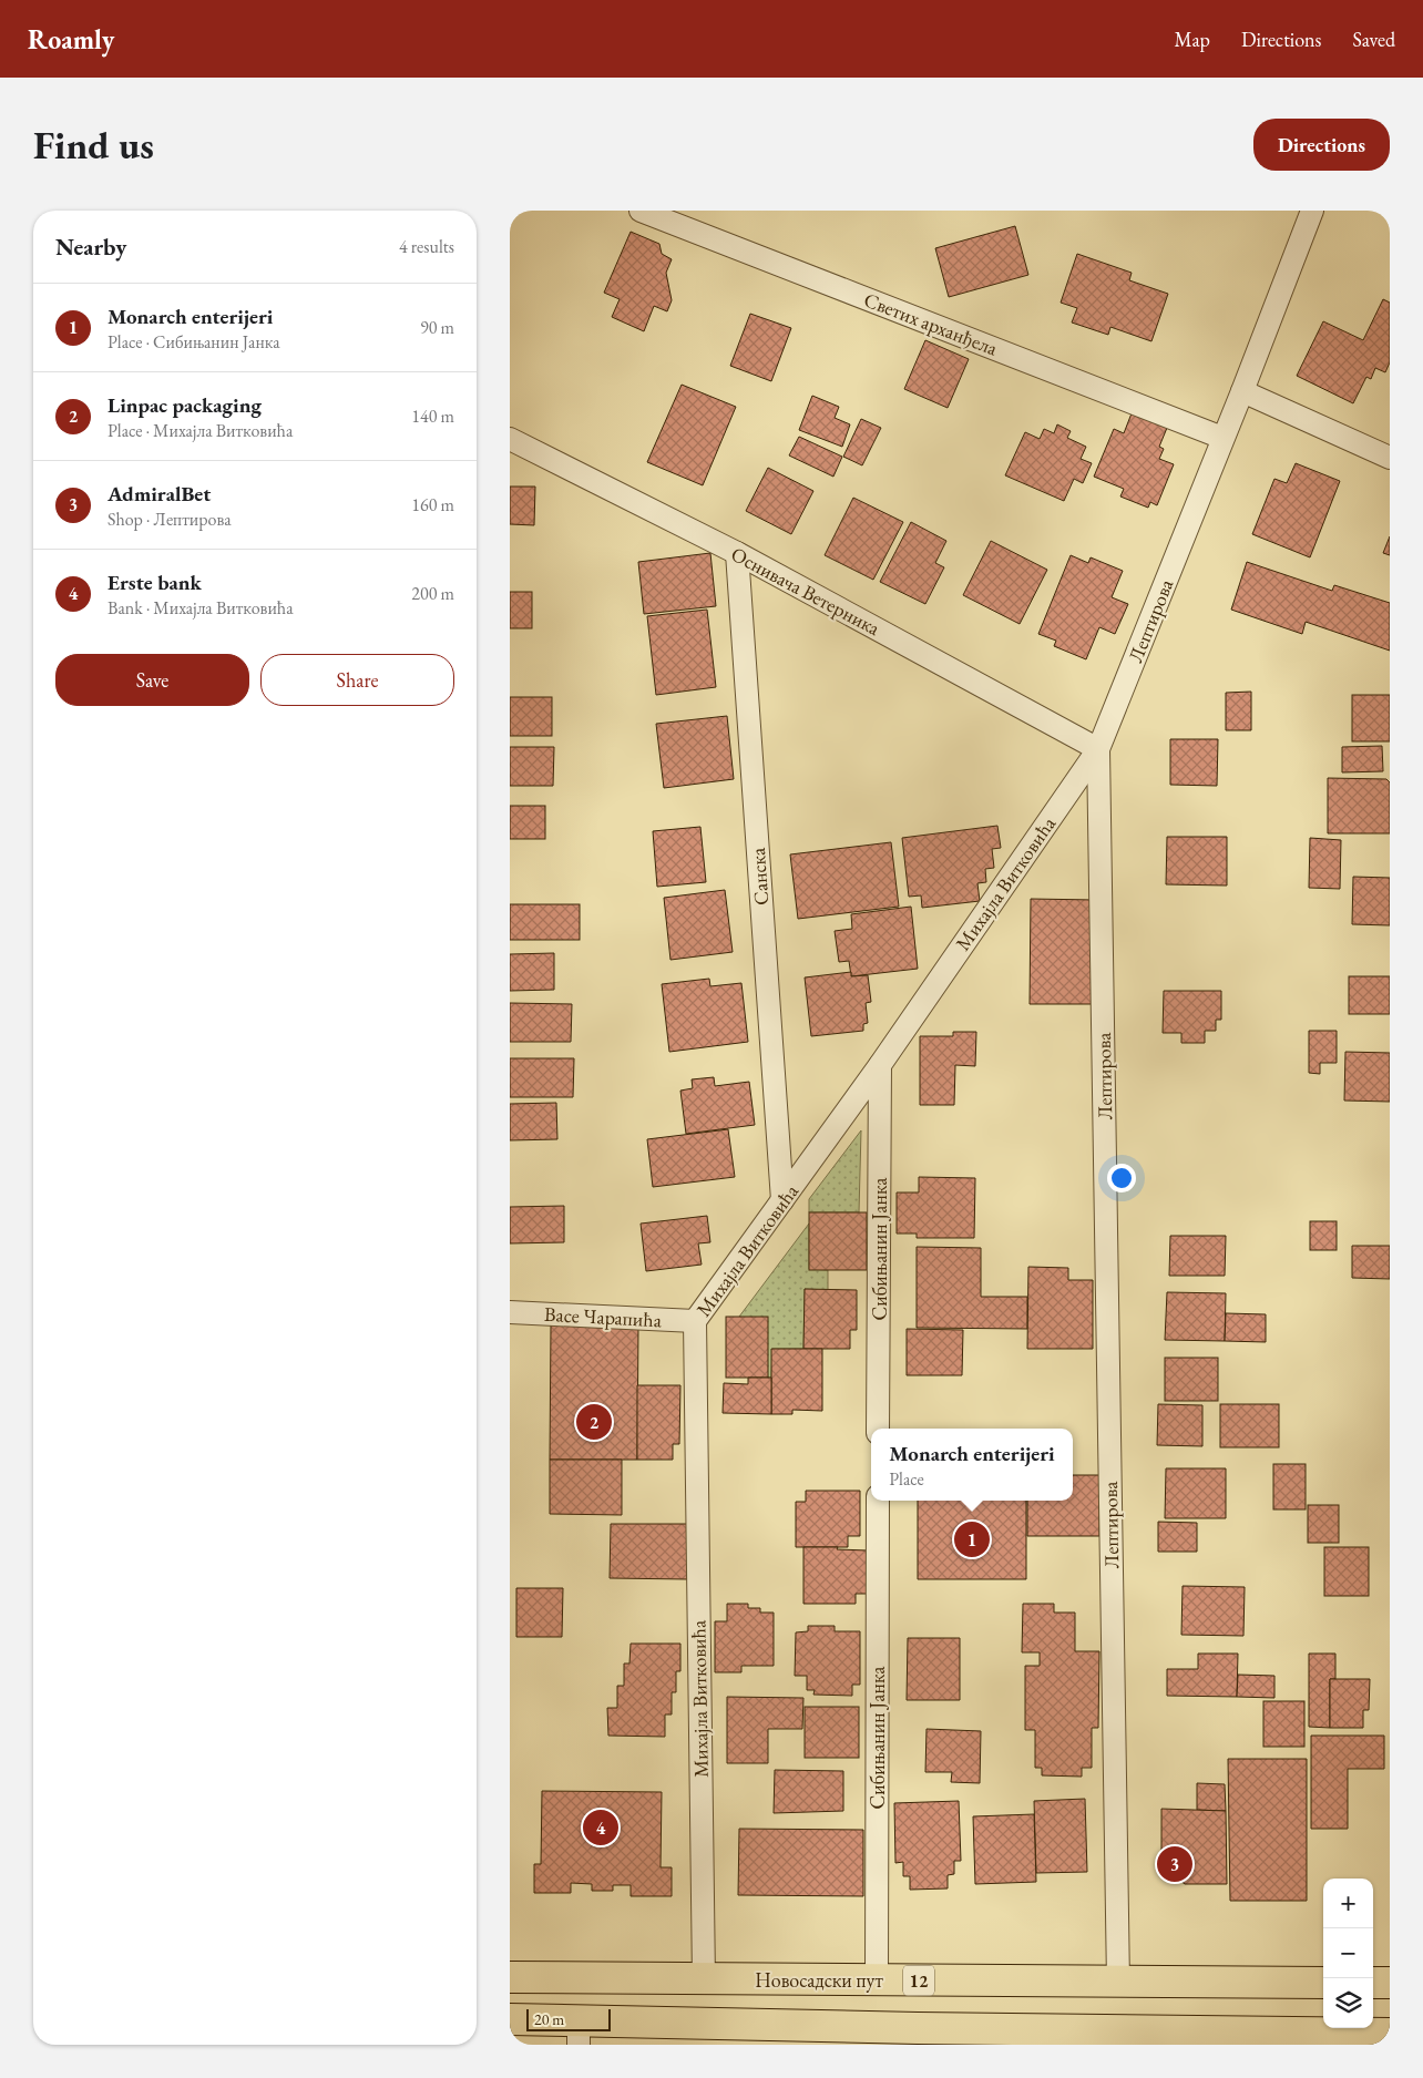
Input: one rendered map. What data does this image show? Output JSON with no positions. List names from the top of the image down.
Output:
{
  "streets": {
    "main road": ["Новосадски пут", "12"],
    "street": [
      "Светих арханђела",
      "Оснивача Ветерника",
      "Лептирова",
      "Санска",
      "Михајла Витковића",
      "Сибињанин Јанка",
      "Васе Чарапића"
    ]
  },
  "crossings": [
    ["Светих арханђела", "Лептирова"],
    ["Оснивача Ветерника", "Лептирова"],
    ["Оснивача Ветерника", "Санска"],
    ["Оснивача Ветерника", "Михајла Витковића"],
    ["Лептирова", "Михајла Витковића"],
    ["Лептирова", "Новосадски пут"],
    ["Санска", "Михајла Витковића"],
    ["Михајла Витковића", "Сибињанин Јанка"],
    ["Михајла Витковића", "Васе Чарапића"],
    ["Михајла Витковића", "Новосадски пут"],
    ["Сибињанин Јанка", "Новосадски пут"]
  ],
  "scale_bar": "20 m",
  "page": {
    "header": "Roamly",
    "nav": ["Map", "Directions", "Saved"],
    "buttons": [
      "Directions",
      ["Save", "Share"]
    ],
    "title": "Find us",
    "heading": ["Nearby", "4 results"],
    "list": [
      {
        "mark": "1",
        "name": "Monarch enterijeri",
        "note": "Place · Сибињанин Јанка",
        "value": "90 m"
      },
      {
        "mark": "2",
        "name": "Linpac packaging",
        "note": "Place · Михајла Витковића",
        "value": "140 m"
      },
      {
        "mark": "3",
        "name": "AdmiralBet",
        "note": "Shop · Лептирова",
        "value": "160 m"
      },
      {
        "mark": "4",
        "name": "Erste bank",
        "note": "Bank · Михајла Витковића",
        "value": "200 m"
      }
    ],
    "pins": [
      "2",
      "1",
      "4",
      "3"
    ],
    "popup": ["Monarch enterijeri", "Place"],
    "map_buttons": ["+", "−"],
    "scale": "20 m"
  }
}
